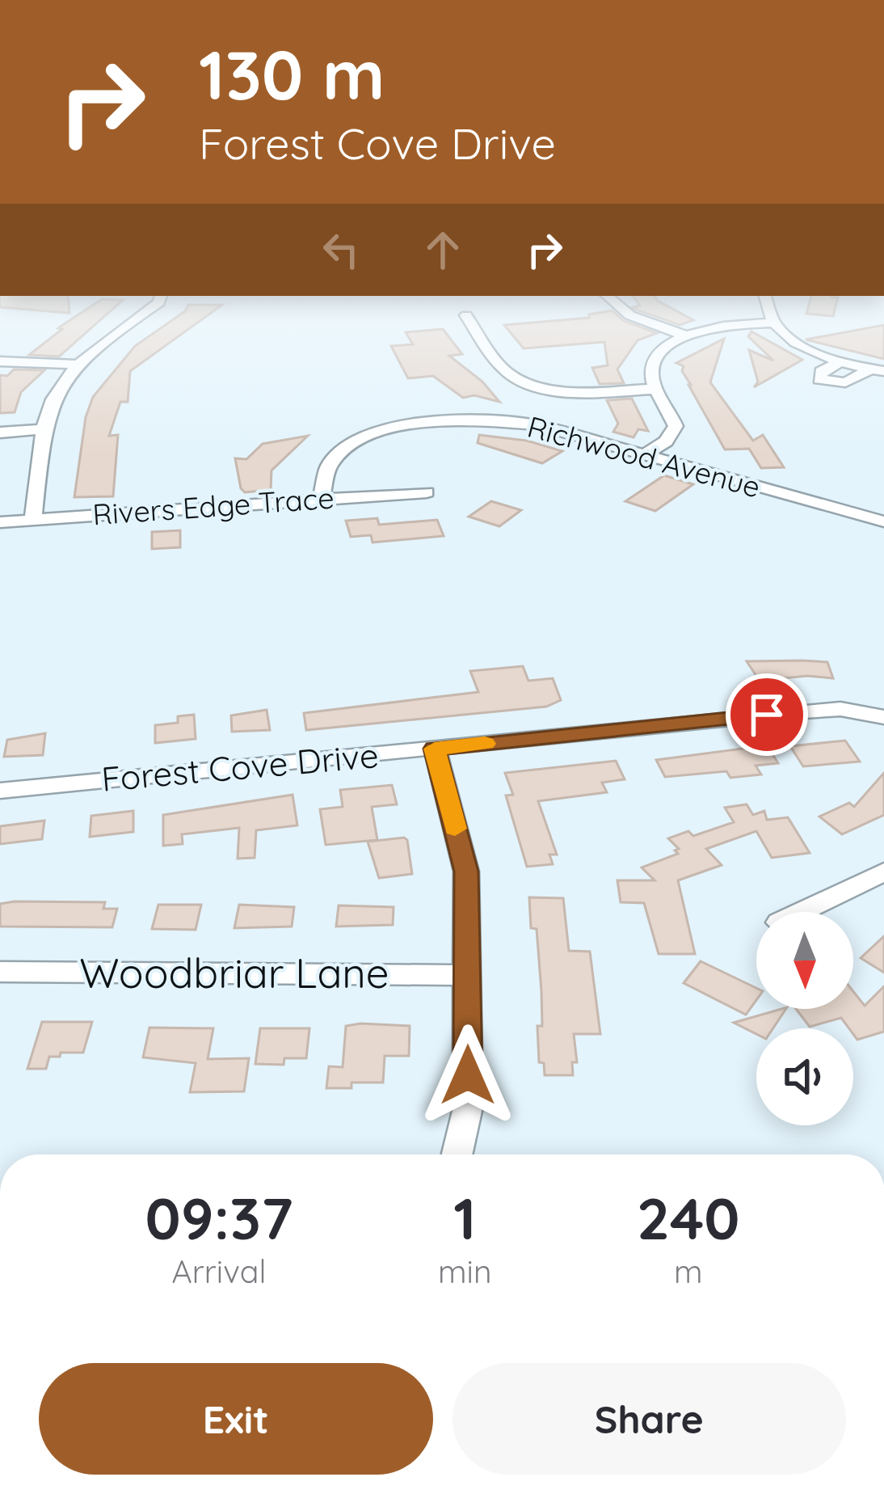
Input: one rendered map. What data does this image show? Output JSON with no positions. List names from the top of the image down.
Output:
{
  "streets": {
    "street": [
      "Richwood Avenue",
      "Rivers Edge Trace",
      "Forest Cove Drive",
      "Woodbriar Lane"
    ]
  },
  "crossings": [
    ["Richwood Avenue", "Rivers Edge Trace"]
  ],
  "north": "bottom",
  "page": {
    "turn": ["130 m", "Forest Cove Drive"],
    "eta": [
      "09:37",
      "Arrival",
      "1",
      "min",
      "240",
      "m"
    ],
    "buttons": ["Exit", "Share"]
  }
}
